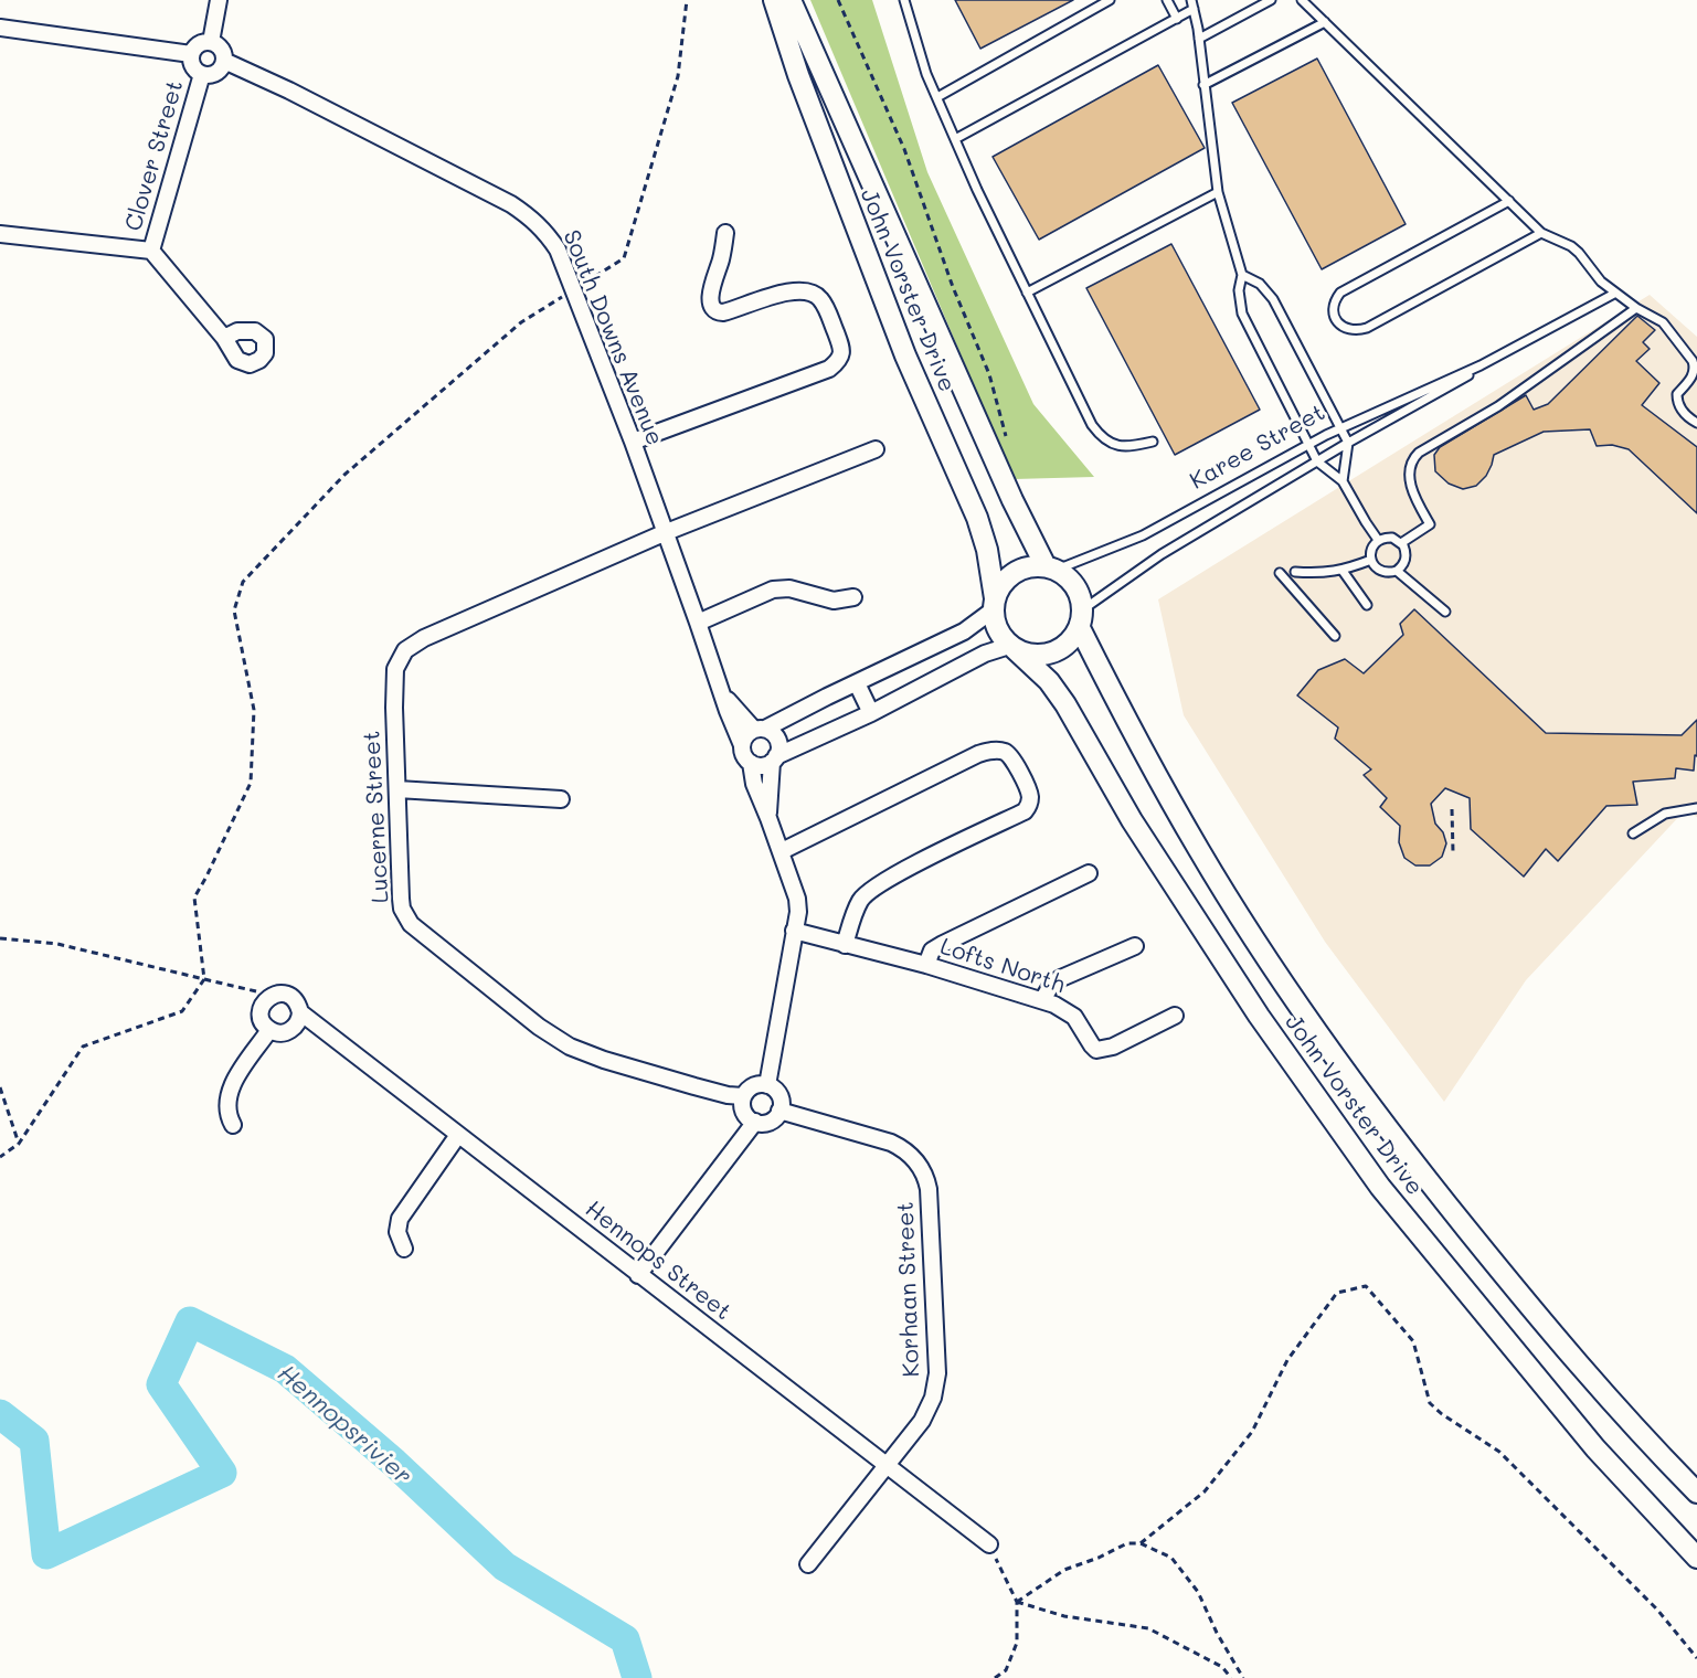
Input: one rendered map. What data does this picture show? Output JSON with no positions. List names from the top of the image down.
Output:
{
  "streets": {
    "street": [
      "Clover Street",
      "John Vorster Drive",
      "South Downs Avenue",
      "Lucerne Street",
      "Lofts North",
      "Hennops Street",
      "Korhaan Street"
    ],
    "lane": ["Karee Street"]
  },
  "crossings": [
    ["Clover Street", "South Downs Avenue"],
    ["John Vorster Drive", "Karee Street"],
    ["South Downs Avenue", "Lucerne Street"],
    ["Lucerne Street", "Korhaan Street"],
    ["Hennops Street", "Korhaan Street"]
  ],
  "water": ["Hennopsrivier"]
}
